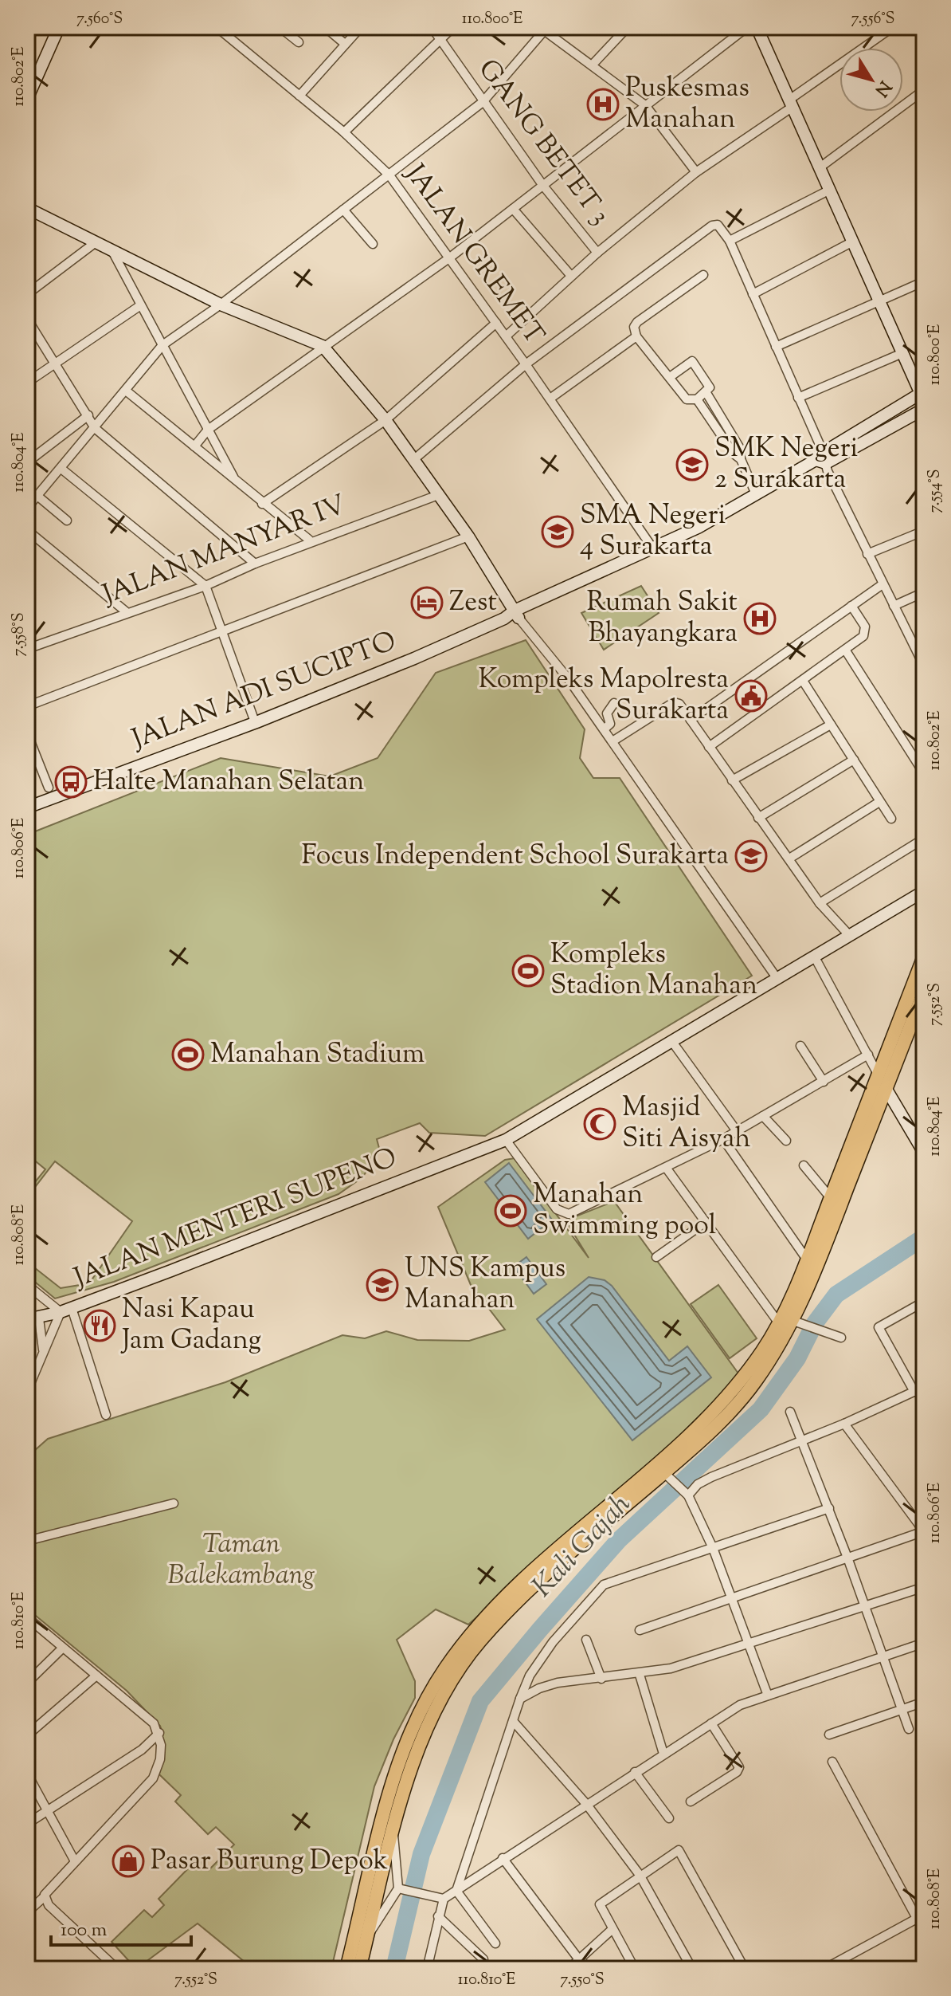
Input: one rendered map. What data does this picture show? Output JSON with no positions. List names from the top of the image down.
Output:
{
  "streets": {
    "main road": ["JALAN ADI SUCIPTO", "JALAN MENTERI SUPENO"],
    "street": ["GANG BETET 3", "JALAN GREMET", "JALAN MANYAR IV"]
  },
  "crossings": [
    ["JALAN GREMET", "JALAN ADI SUCIPTO"]
  ],
  "water": ["Kali Gajah"],
  "parks": ["Taman Balekambang"],
  "places": {
    "hospital": ["Puskesmas Manahan", "Rumah Sakit Bhayangkara"],
    "school or university": [
      "SMK Negeri 2 Surakarta",
      "SMA Negeri 4 Surakarta",
      "Focus Independent School Surakarta",
      "UNS Kampus Manahan"
    ],
    "hotel": ["Zest"],
    "public building": ["Kompleks Mapolresta Surakarta"],
    "bus stop": ["Halte Manahan Selatan"],
    "sports": ["Kompleks Stadion Manahan", "Manahan Stadium", "Manahan Swimming pool"],
    "mosque": ["Masjid Siti Aisyah"],
    "restaurant": ["Nasi Kapau Jam Gadang"],
    "shop": ["Pasar Burung Depok"]
  },
  "scale_bar": "100 m",
  "north": "bottom right",
  "coordinates": [
    "7.560°S",
    "110.800°E",
    "7.556°S",
    "110.802°E",
    "110.804°E",
    "7.554°S",
    "7.558°S",
    "110.806°E",
    "7.552°S",
    "110.808°E",
    "110.810°E",
    "7.550°S"
  ]
}
